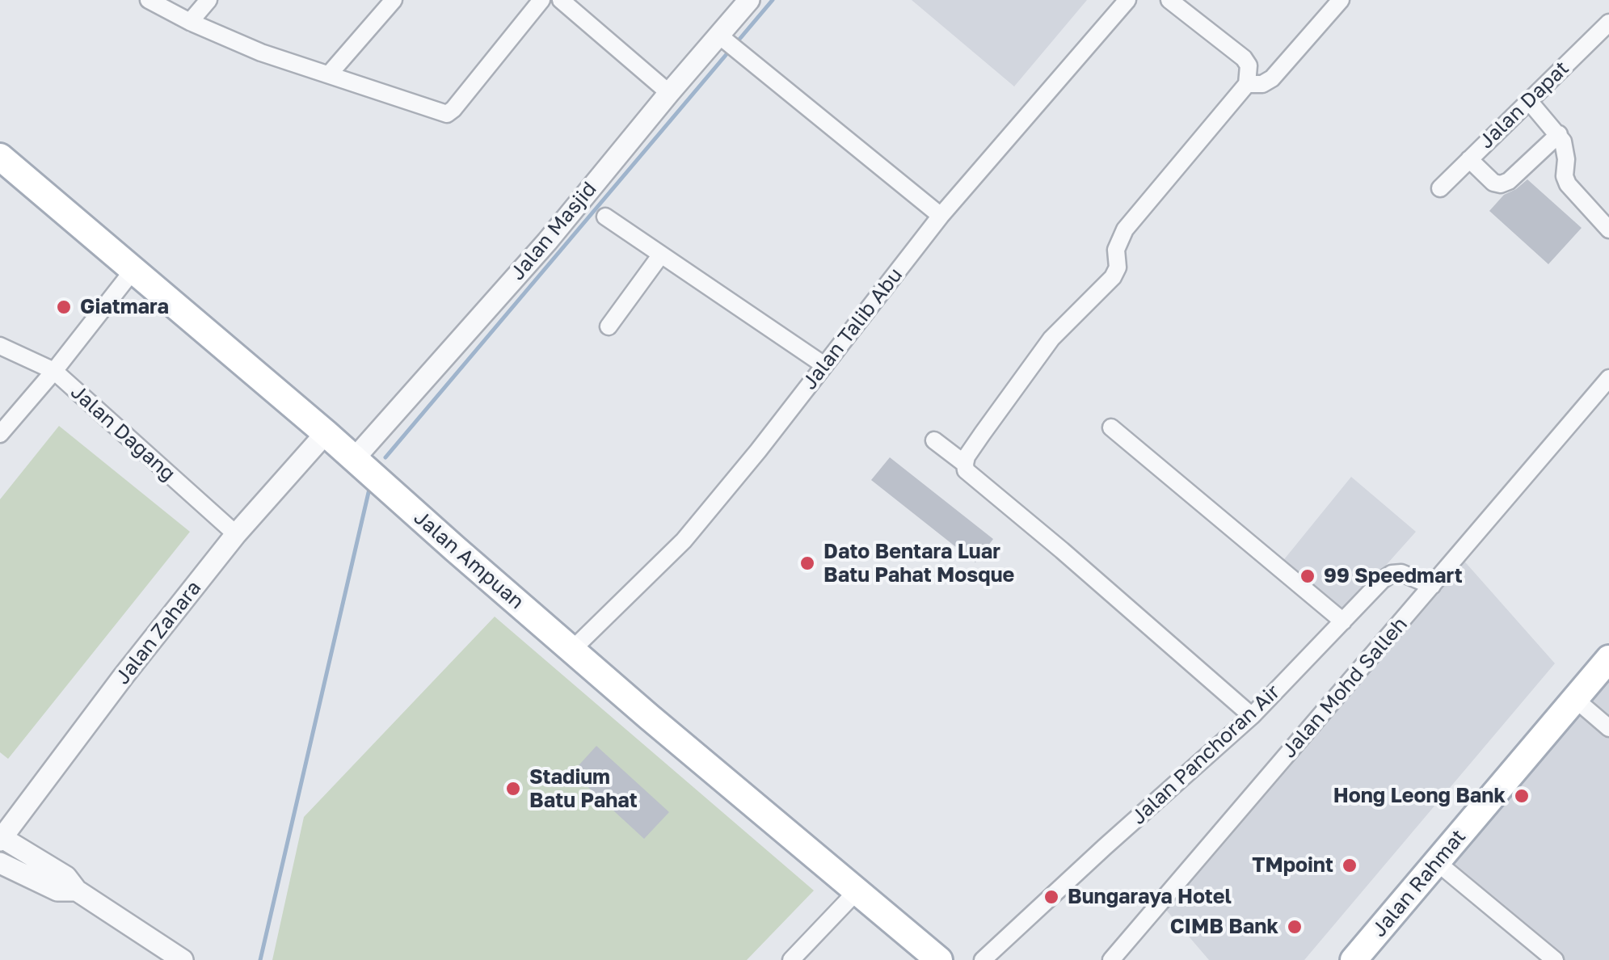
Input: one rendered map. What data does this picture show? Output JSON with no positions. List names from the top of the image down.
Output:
{
  "streets": {
    "main road": ["Jalan Ampuan", "Jalan Rahmat"],
    "street": [
      "Jalan Dapat",
      "Jalan Masjid",
      "Jalan Talib Abu",
      "Jalan Dagang",
      "Jalan Zahara",
      "Jalan Mohd Salleh",
      "Jalan Panchoran Air"
    ]
  },
  "crossings": [
    ["Jalan Masjid", "Jalan Ampuan"],
    ["Jalan Talib Abu", "Jalan Ampuan"],
    ["Jalan Dagang", "Jalan Zahara"],
    ["Jalan Ampuan", "Jalan Zahara"],
    ["Jalan Mohd Salleh", "Jalan Panchoran Air"]
  ],
  "places": [
    "Giatmara",
    "Dato Bentara Luar Batu Pahat Mosque",
    "99 Speedmart",
    "Stadium Batu Pahat",
    "Hong Leong Bank",
    "TMpoint",
    "Bungaraya Hotel",
    "CIMB Bank"
  ]
}
